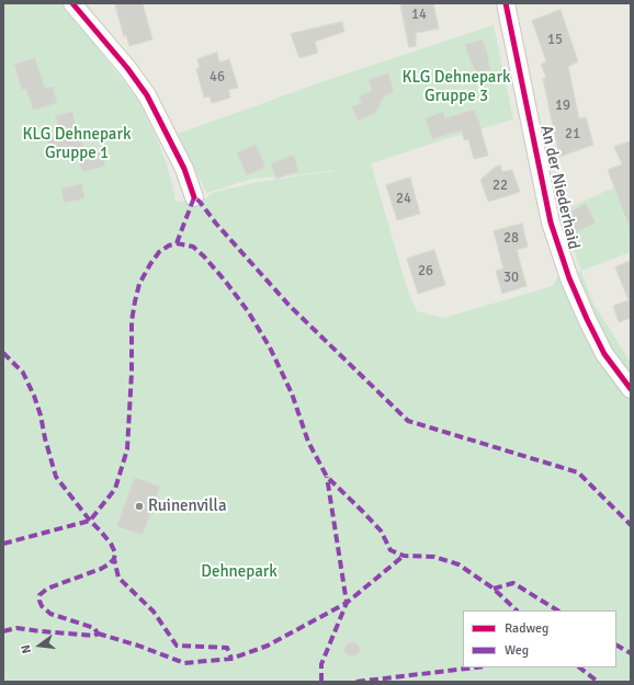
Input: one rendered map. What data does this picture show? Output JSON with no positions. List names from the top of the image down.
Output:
{
  "streets": {
    "street": ["An der Niederhaid"]
  },
  "parks": ["KLG Dehnepark Gruppe 3", "KLG Dehnepark Gruppe 1", "Dehnepark"],
  "places": ["Ruinenvilla"],
  "house_numbers": [
    "14",
    "15",
    "46",
    "19",
    "21",
    "22",
    "24",
    "28",
    "26",
    "30"
  ],
  "legend": ["Radweg", "Weg"],
  "north": "left"
}
